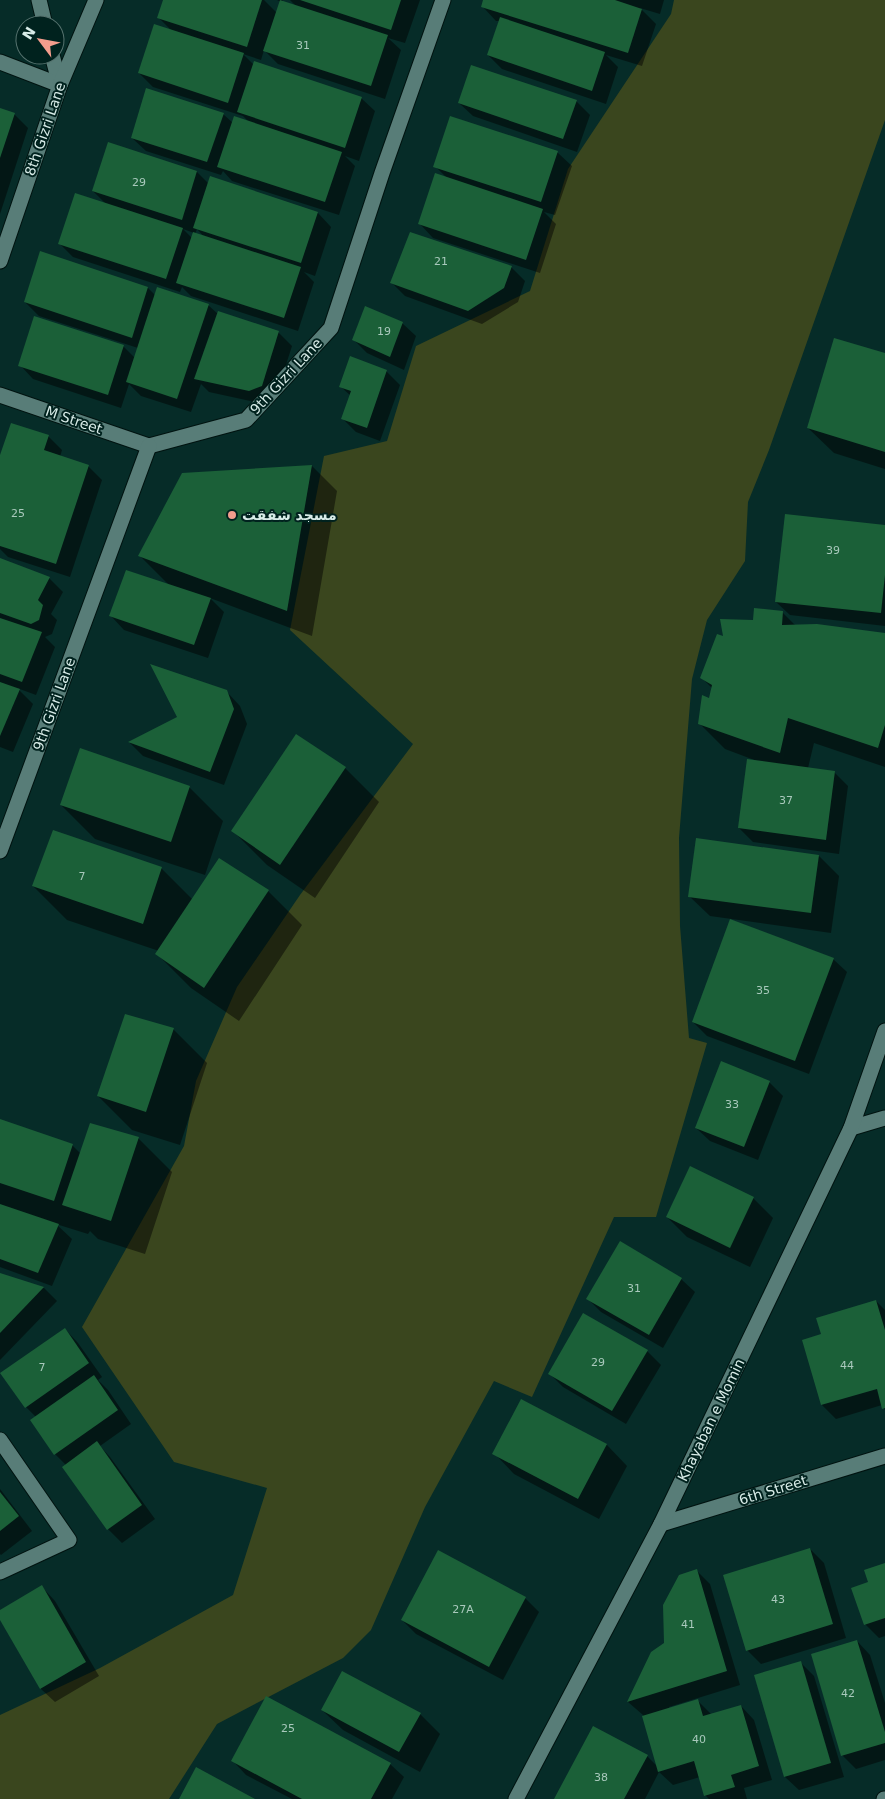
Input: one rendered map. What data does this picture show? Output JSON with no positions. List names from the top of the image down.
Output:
{
  "streets": {
    "street": [
      "8th Gizri Lane",
      "9th Gizri Lane",
      "M Street",
      "Khayaban e Momin",
      "6th Street"
    ]
  },
  "crossings": [
    ["9th Gizri Lane", "M Street"],
    ["Khayaban e Momin", "6th Street"]
  ],
  "places": ["مسجد شفقت"],
  "house_numbers": [
    "31",
    "29",
    "21",
    "19",
    "25",
    "39",
    "37",
    "7",
    "35",
    "33",
    "31",
    "29",
    "44",
    "7",
    "43",
    "27A",
    "41",
    "42",
    "25",
    "40",
    "38"
  ],
  "north": "top left"
}
